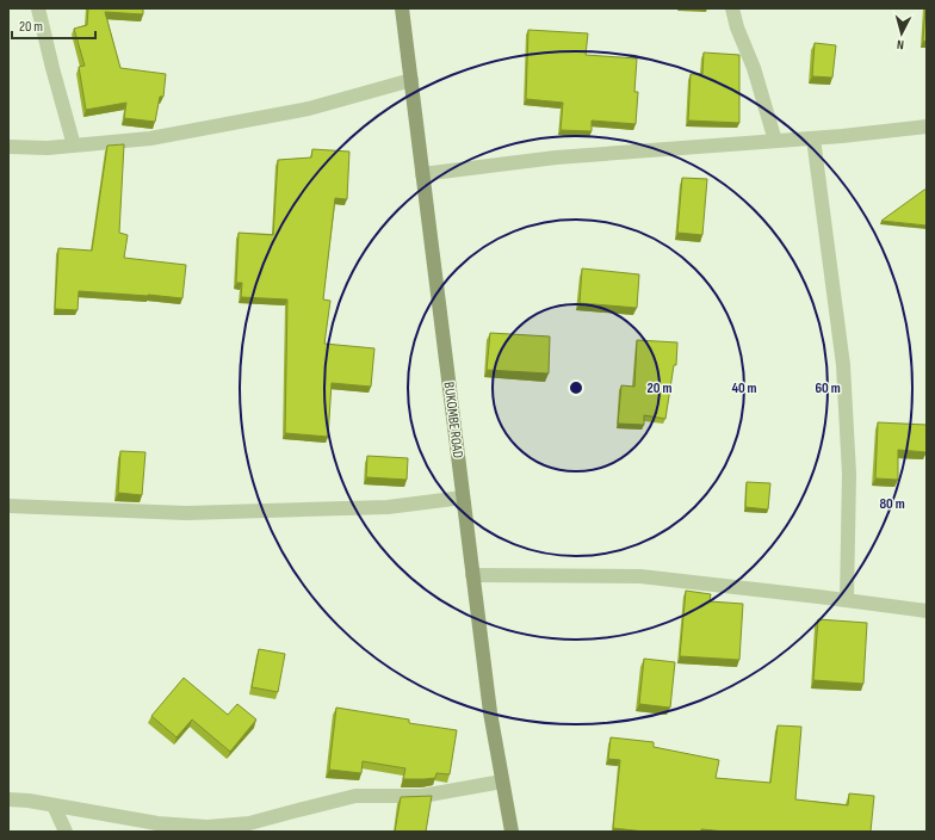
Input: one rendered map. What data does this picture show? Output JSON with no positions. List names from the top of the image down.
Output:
{
  "streets": {
    "main road": ["BUKOMBE ROAD"]
  },
  "scale_bar": "20 m",
  "north": "bottom",
  "rings": [
    "20 m",
    "40 m",
    "60 m",
    "80 m"
  ]
}
